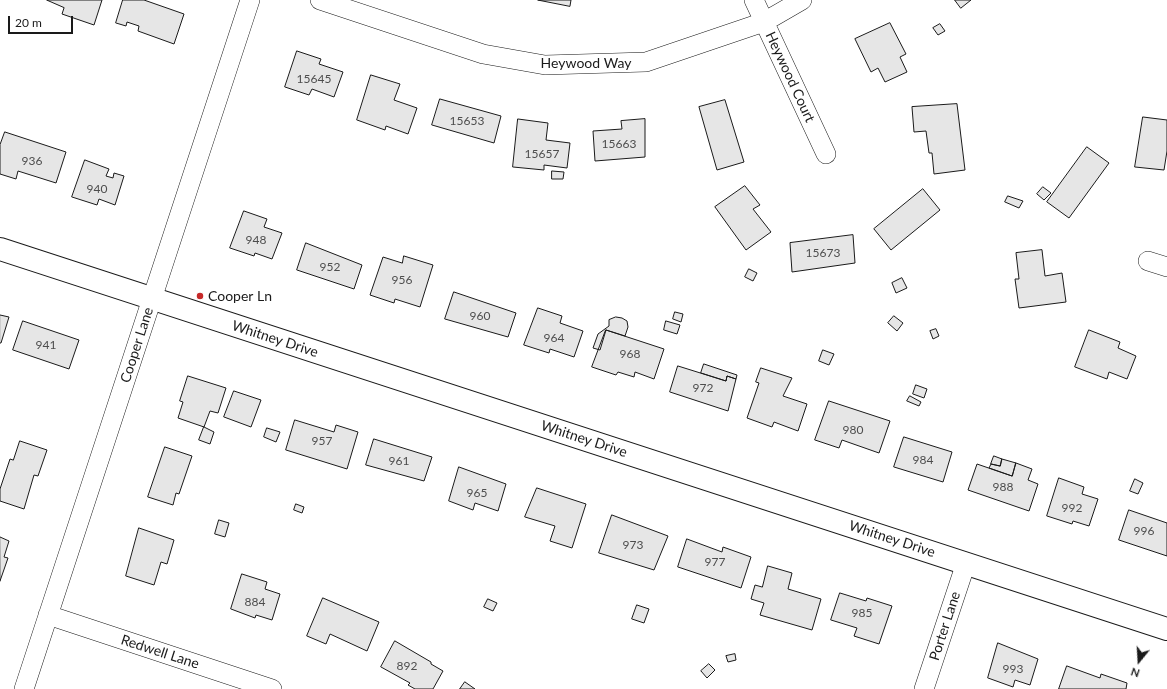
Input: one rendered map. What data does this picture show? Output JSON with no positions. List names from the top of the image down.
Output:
{
  "streets": {
    "street": [
      "Heywood Way",
      "Heywood Court",
      "Whitney Drive",
      "Cooper Lane",
      "Porter Lane",
      "Redwell Lane"
    ]
  },
  "crossings": [
    ["Heywood Way", "Heywood Court"],
    ["Whitney Drive", "Cooper Lane"],
    ["Whitney Drive", "Porter Lane"],
    ["Cooper Lane", "Redwell Lane"]
  ],
  "places": ["Cooper Ln"],
  "house_numbers": [
    "15645",
    "15653",
    "15663",
    "15657",
    "936",
    "940",
    "948",
    "15673",
    "952",
    "956",
    "960",
    "964",
    "941",
    "968",
    "972",
    "980",
    "957",
    "984",
    "961",
    "988",
    "965",
    "992",
    "996",
    "973",
    "977",
    "884",
    "985",
    "892",
    "993"
  ],
  "scale_bar": "20 m",
  "north": "bottom"
}
